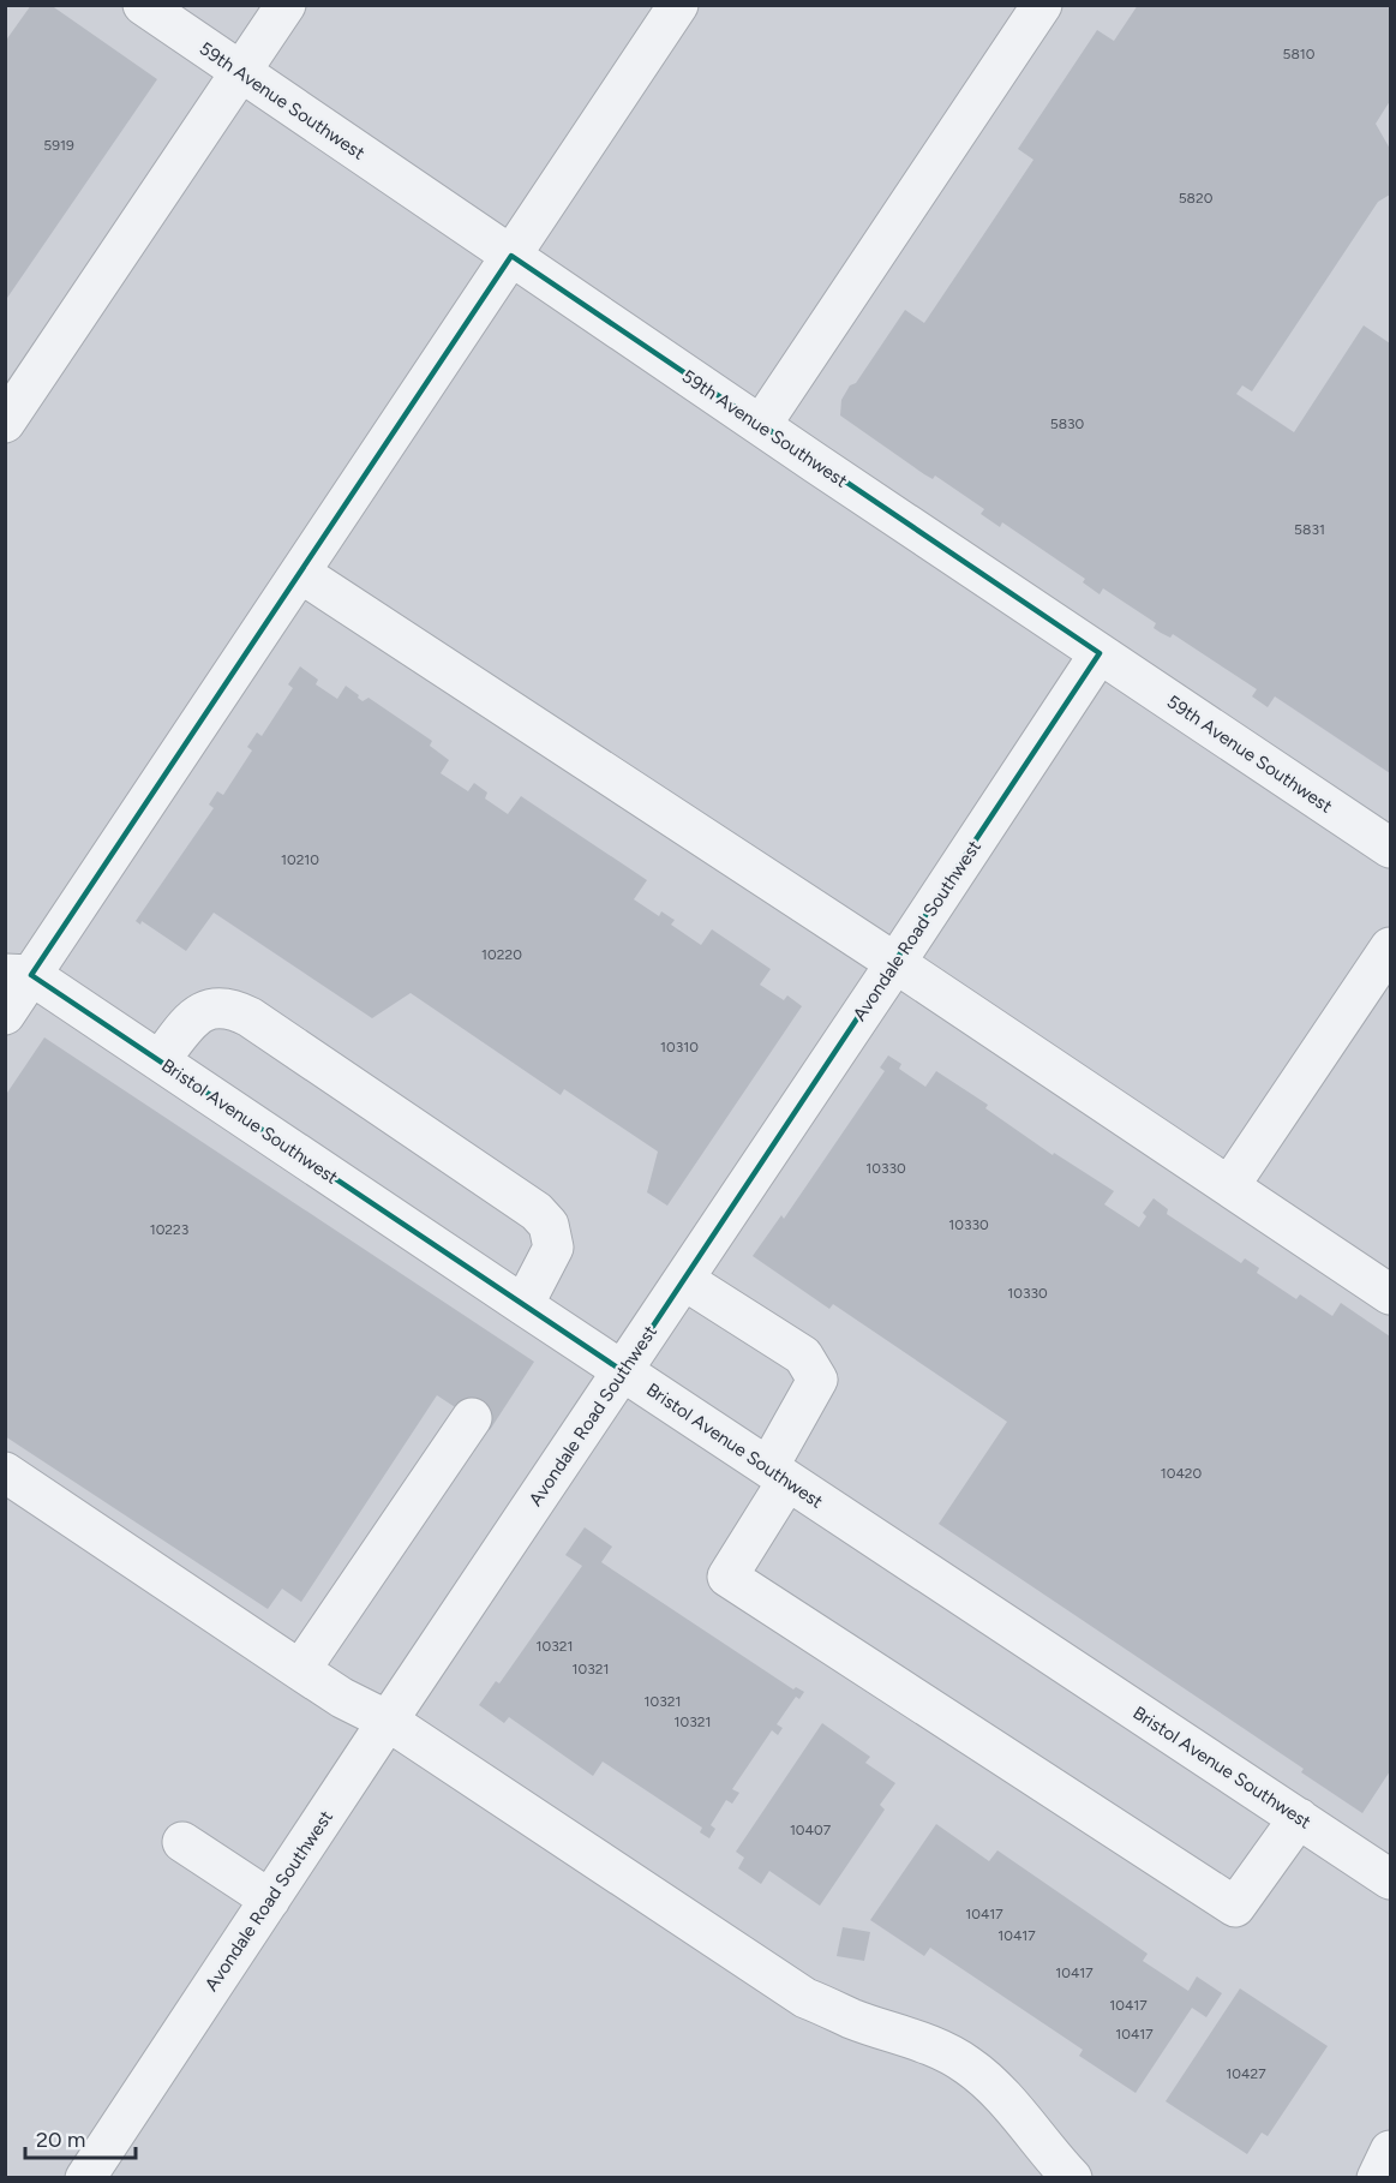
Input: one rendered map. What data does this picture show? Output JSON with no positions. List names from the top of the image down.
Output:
{
  "streets": {
    "street": ["59th Avenue Southwest", "Avondale Road Southwest", "Bristol Avenue Southwest"]
  },
  "crossings": [
    ["59th Avenue Southwest", "Avondale Road Southwest"],
    ["Avondale Road Southwest", "Bristol Avenue Southwest"]
  ],
  "house_numbers": [
    "5810",
    "5919",
    "5820",
    "5830",
    "5831",
    "10210",
    "10220",
    "10310",
    "10330",
    "10330",
    "10223",
    "10330",
    "10420",
    "10321",
    "10321",
    "10321",
    "10321",
    "10407",
    "10417",
    "10417",
    "10417",
    "10417",
    "10417",
    "10427"
  ],
  "scale_bar": "20 m"
}
